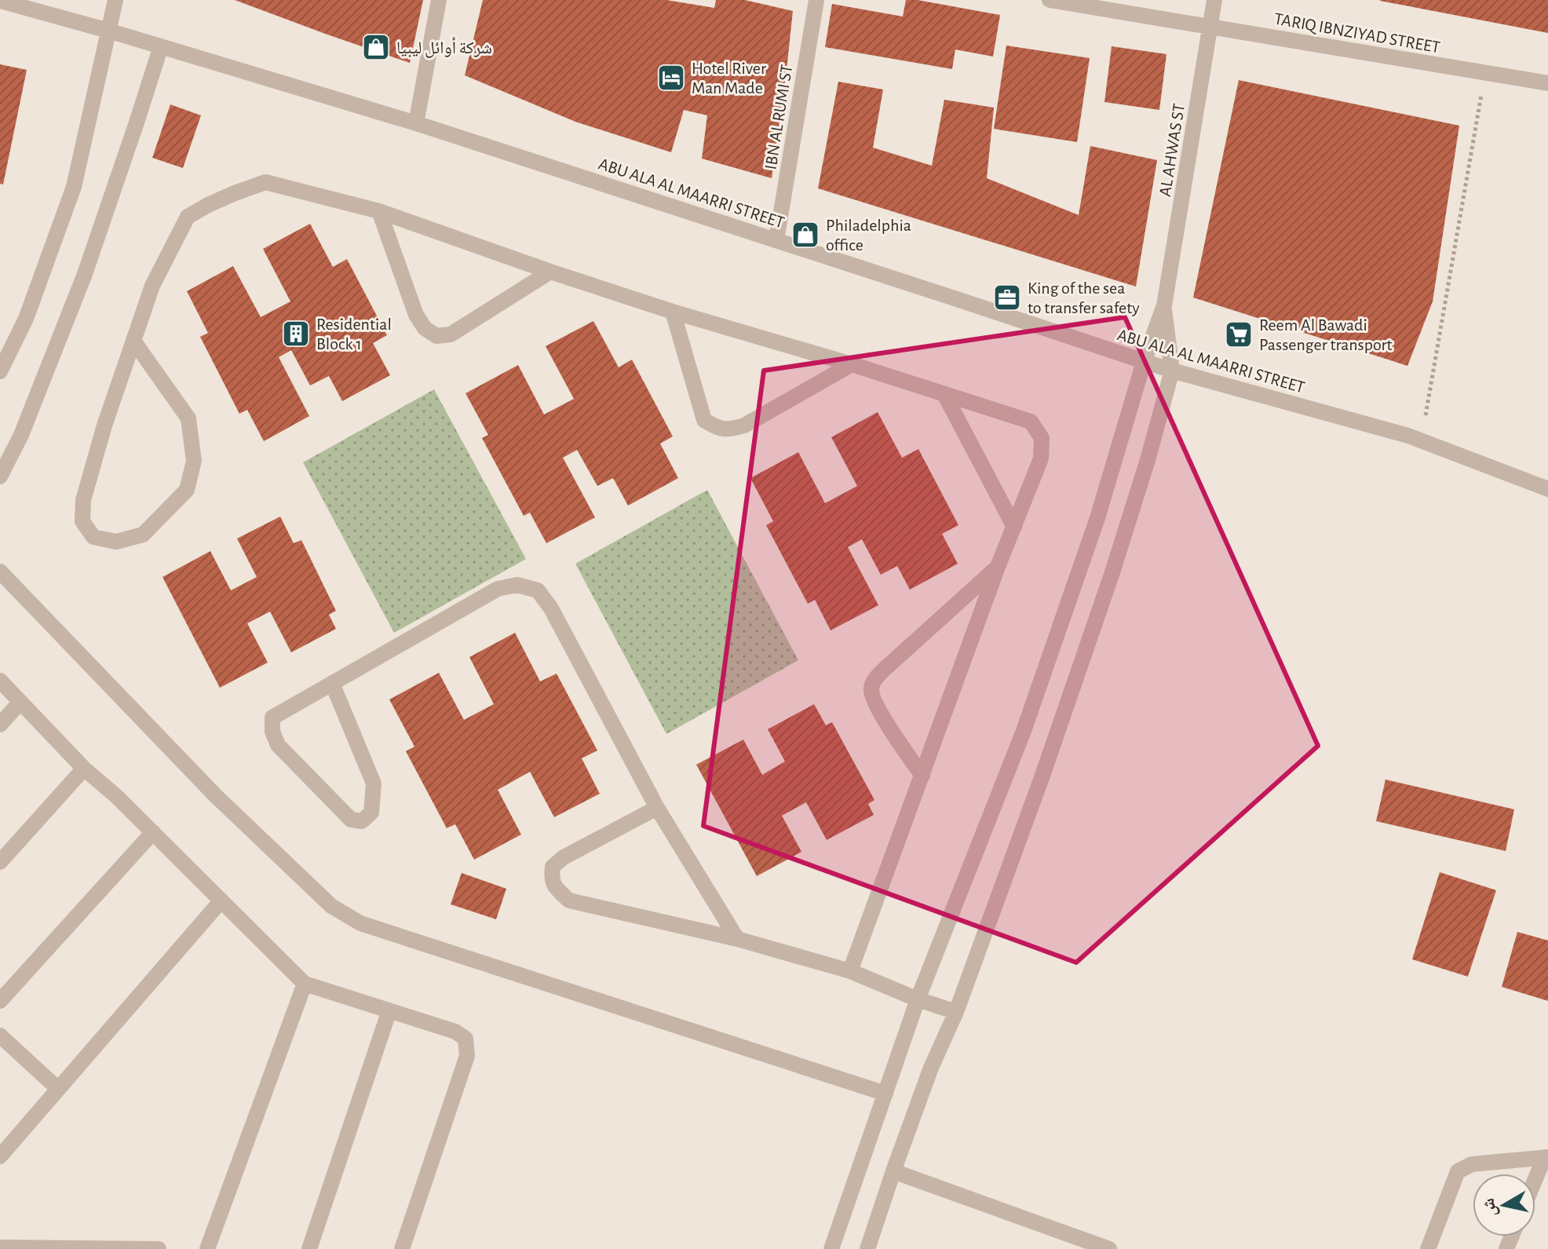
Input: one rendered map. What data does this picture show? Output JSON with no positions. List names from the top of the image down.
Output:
{
  "streets": {
    "street": [
      "TARIQ IBNZIYAD STREET",
      "IBN AL RUMI ST",
      "AL AHWAS ST",
      "ABU ALA AL MAARRI STREET"
    ]
  },
  "crossings": [
    ["TARIQ IBNZIYAD STREET", "AL AHWAS ST"],
    ["IBN AL RUMI ST", "ABU ALA AL MAARRI STREET"]
  ],
  "places": {
    "shop": ["شركة أوائل ليبيا", "Philadelphia office"],
    "hotel": ["Hotel River Man Made"],
    "office": ["King of the sea to transfer safety"],
    "building": ["Residential Block 1"],
    "supermarket": ["Reem Al Bawadi Passenger transport"]
  },
  "north": "left"
}
